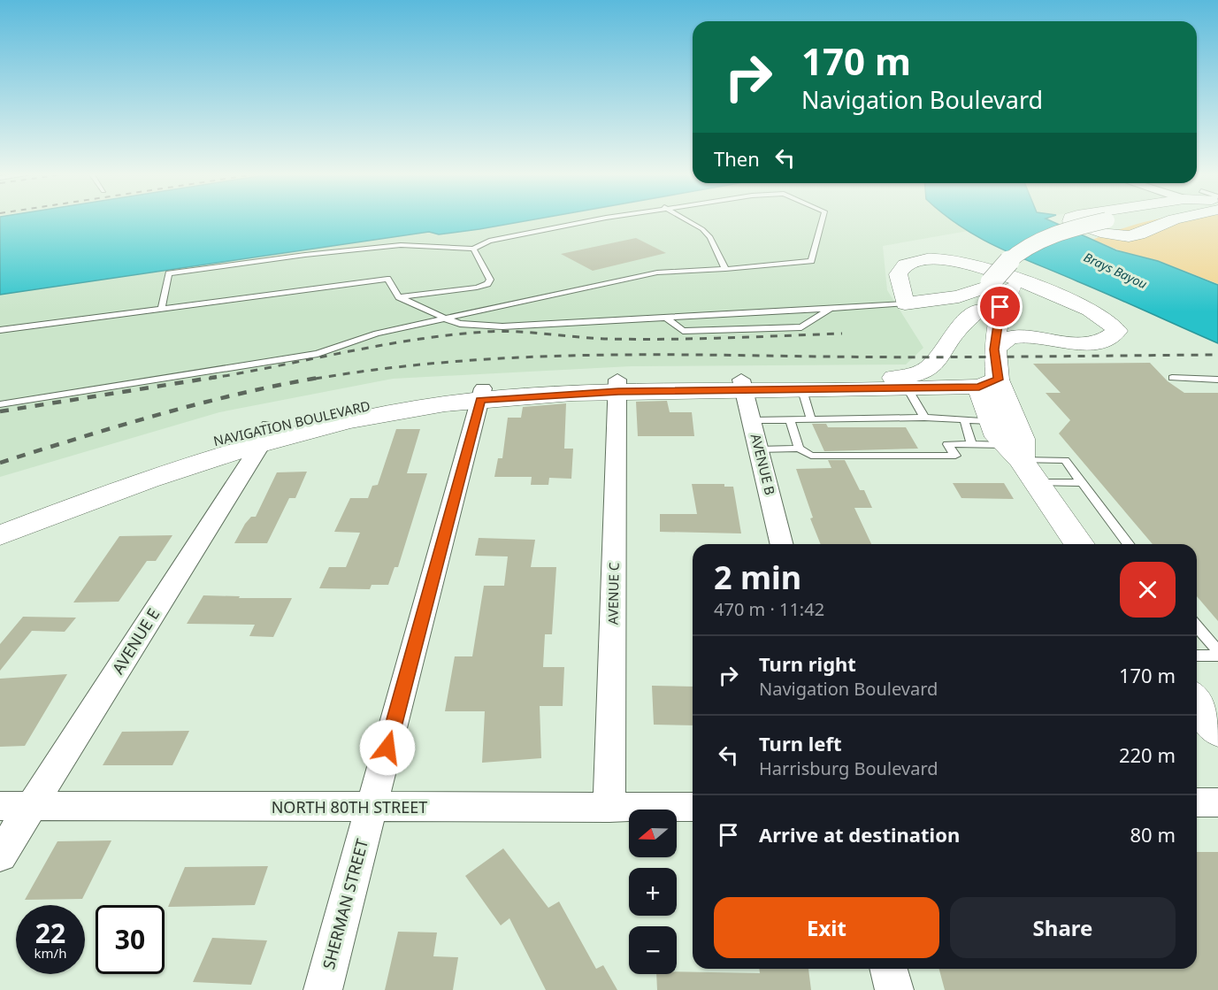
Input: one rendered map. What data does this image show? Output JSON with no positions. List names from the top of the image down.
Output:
{
  "streets": {
    "main road": ["NAVIGATION BOULEVARD"],
    "street": [
      "AVENUE B",
      "AVENUE C",
      "AVENUE E",
      "NORTH 80TH STREET",
      "SHERMAN STREET"
    ]
  },
  "crossings": [
    ["NAVIGATION BOULEVARD", "AVENUE B"],
    ["NAVIGATION BOULEVARD", "AVENUE C"],
    ["NAVIGATION BOULEVARD", "AVENUE E"],
    ["NAVIGATION BOULEVARD", "SHERMAN STREET"],
    ["AVENUE C", "NORTH 80TH STREET"],
    ["AVENUE E", "NORTH 80TH STREET"],
    ["NORTH 80TH STREET", "SHERMAN STREET"]
  ],
  "water": ["Brays Bayou"],
  "north": "left",
  "page": {
    "turn": ["170 m", "Navigation Boulevard"],
    "then": "Then",
    "heading": ["2 min", "470 m · 11:42"],
    "list": [
      {
        "name": "Turn right",
        "note": "Navigation Boulevard",
        "value": "170 m"
      },
      {
        "name": "Turn left",
        "note": "Harrisburg Boulevard",
        "value": "220 m"
      },
      {
        "name": "Arrive at destination",
        "value": "80 m"
      }
    ],
    "map_buttons": ["+", "−"],
    "buttons": ["Exit", "Share"],
    "speed": "22 km/h",
    "limit": "30"
  }
}
